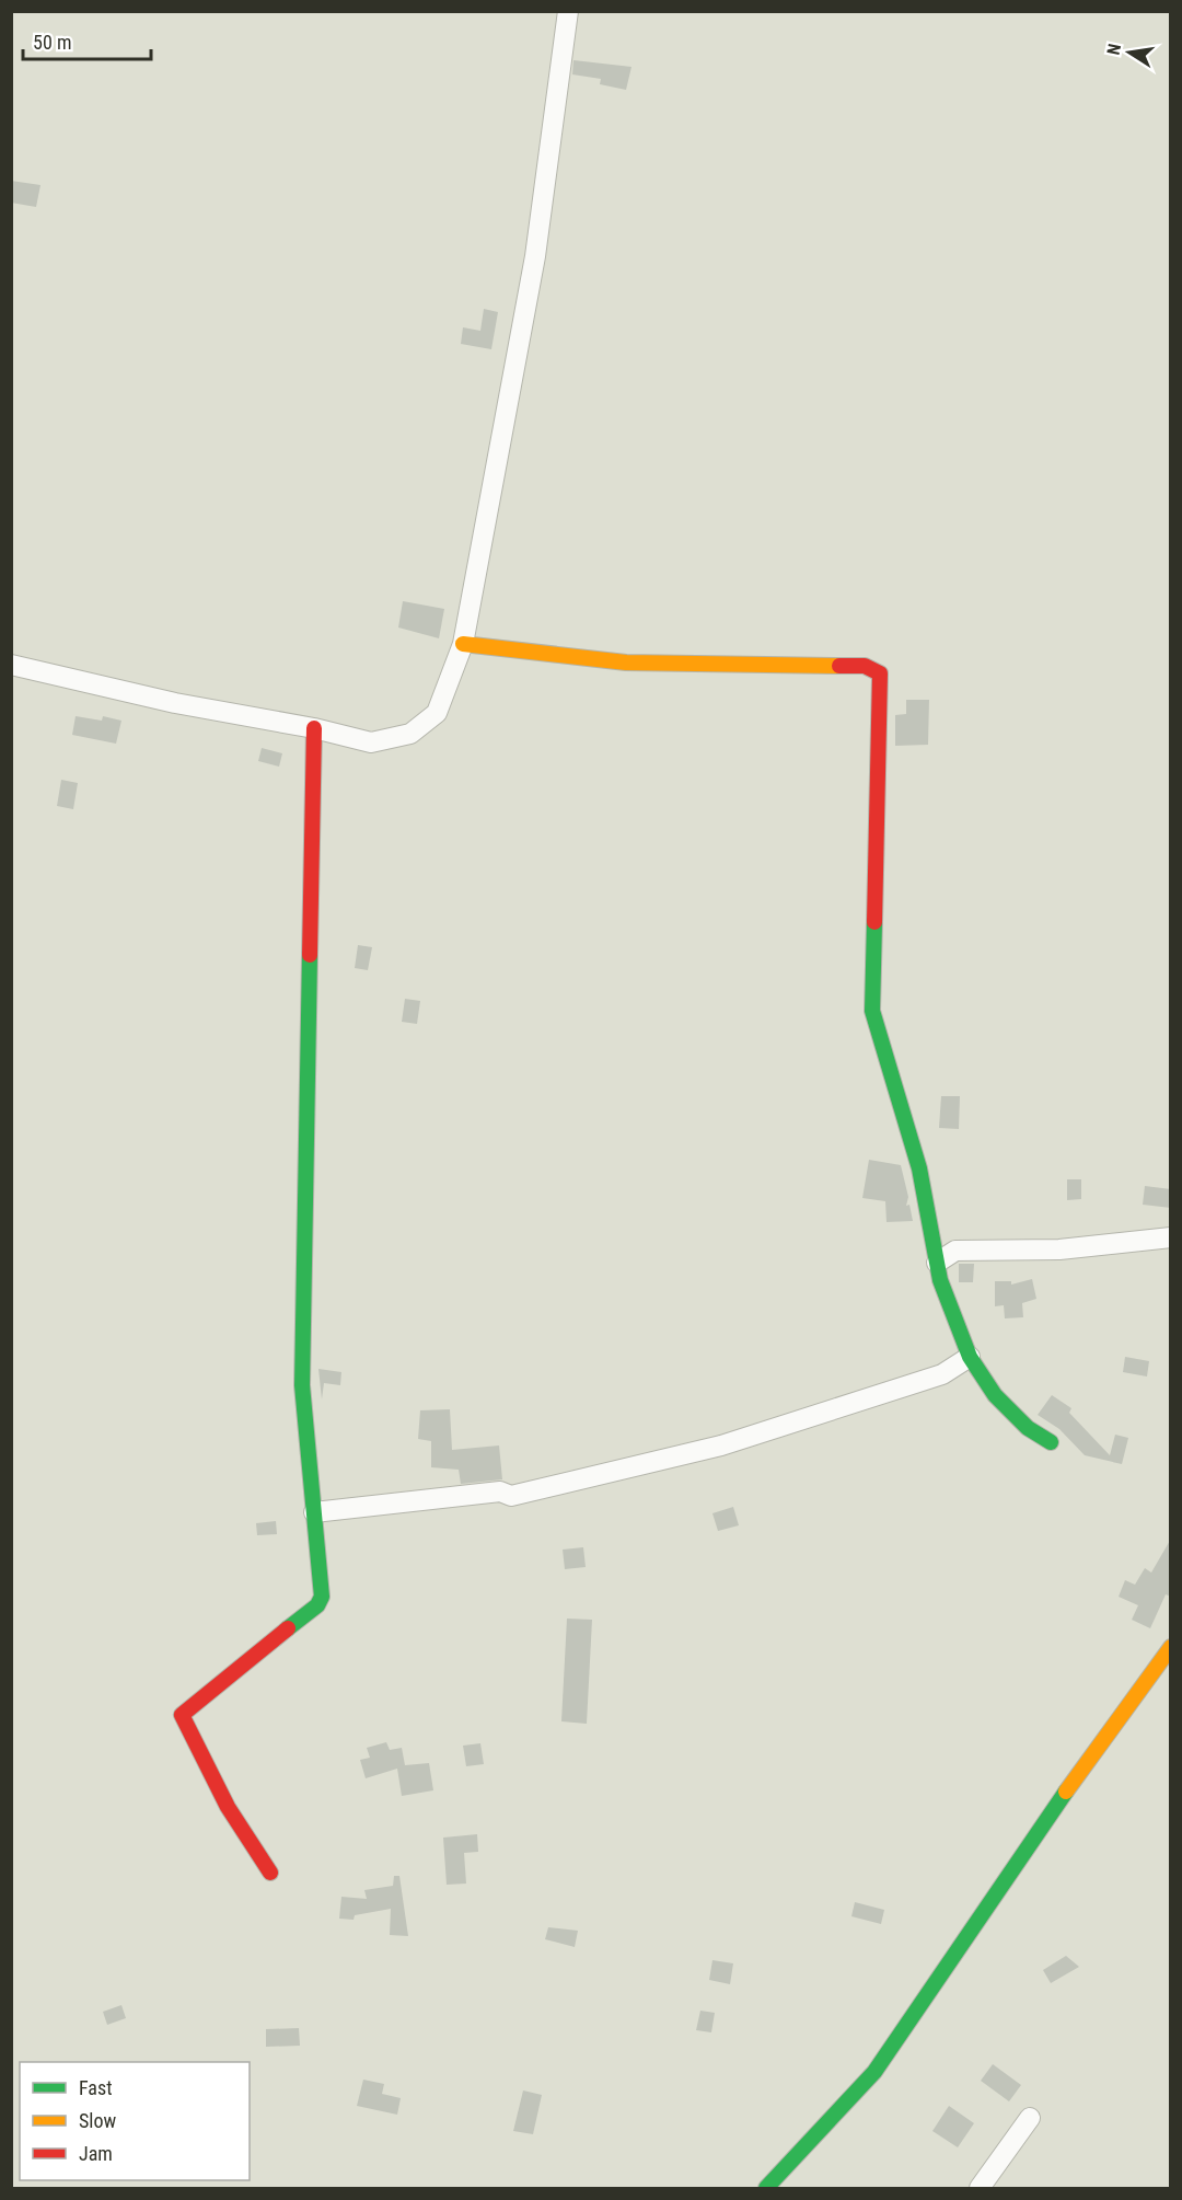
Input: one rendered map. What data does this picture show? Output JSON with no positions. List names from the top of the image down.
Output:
{
  "legend": ["Fast", "Slow", "Jam"],
  "scale_bar": "50 m",
  "north": "left"
}
